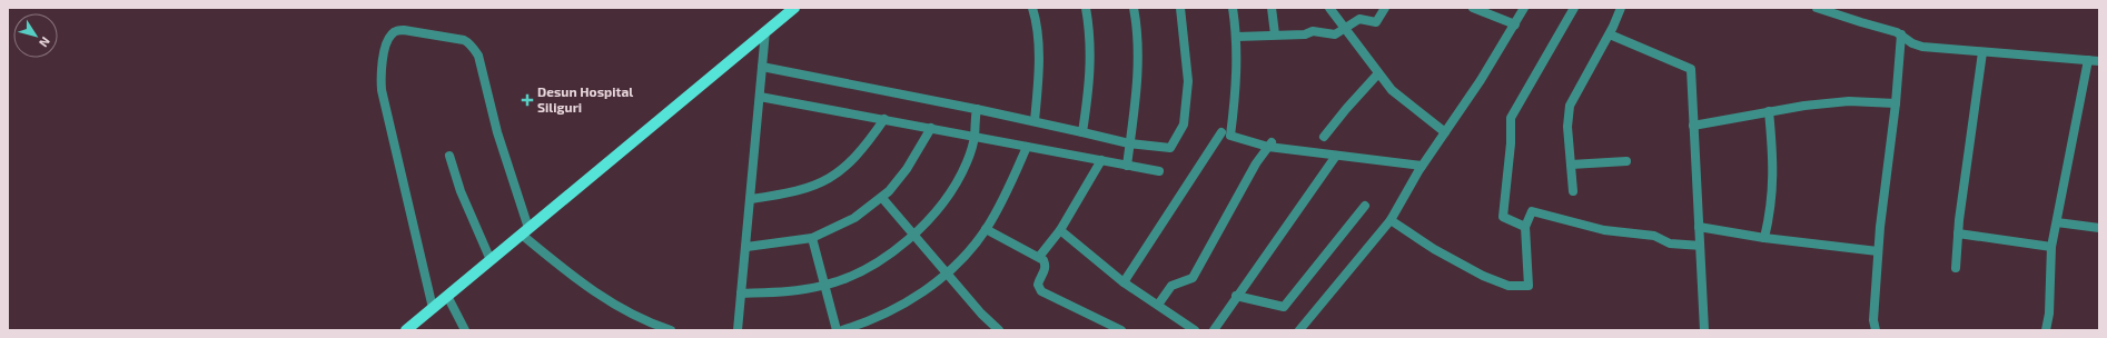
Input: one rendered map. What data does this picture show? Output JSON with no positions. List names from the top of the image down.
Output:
{
  "places": {
    "health": ["Desun Hospital Siliguri"]
  },
  "north": "bottom right"
}
